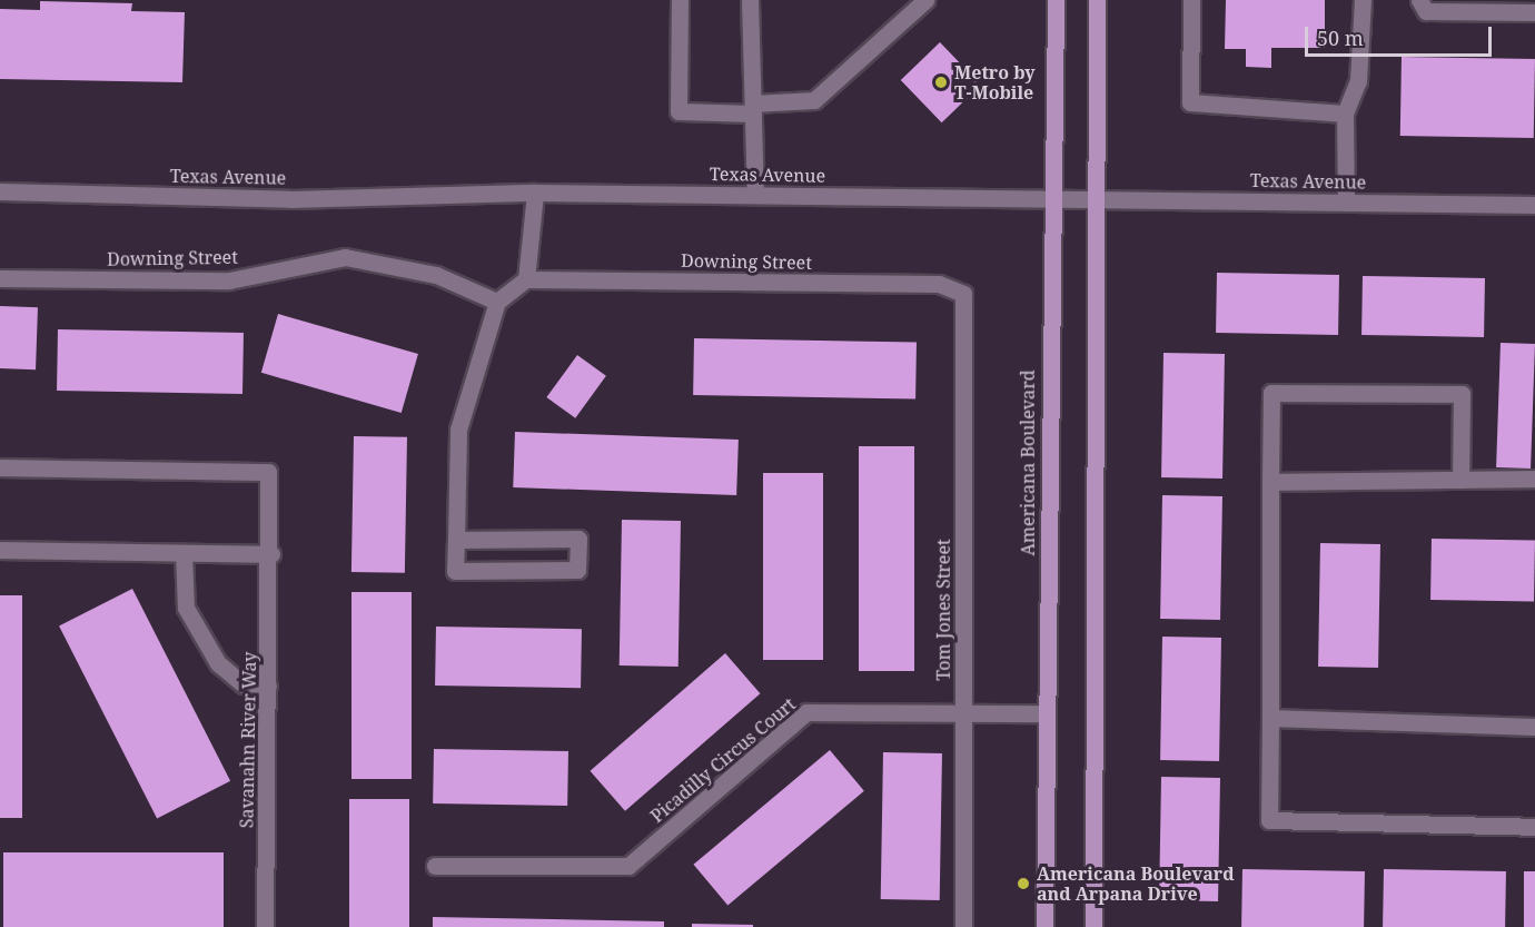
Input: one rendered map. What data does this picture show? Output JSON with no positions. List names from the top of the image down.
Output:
{
  "streets": {
    "main road": ["Americana Boulevard"],
    "street": [
      "Texas Avenue",
      "Downing Street",
      "Tom Jones Street",
      "Savanahn River Way",
      "Picadilly Circus Court"
    ]
  },
  "crossings": [
    ["Texas Avenue", "Americana Boulevard"],
    ["Downing Street", "Tom Jones Street"],
    ["Americana Boulevard", "Picadilly Circus Court"],
    ["Tom Jones Street", "Picadilly Circus Court"]
  ],
  "places": ["Metro by T-Mobile", "Americana Boulevard and Arpana Drive"],
  "scale_bar": "50 m"
}
